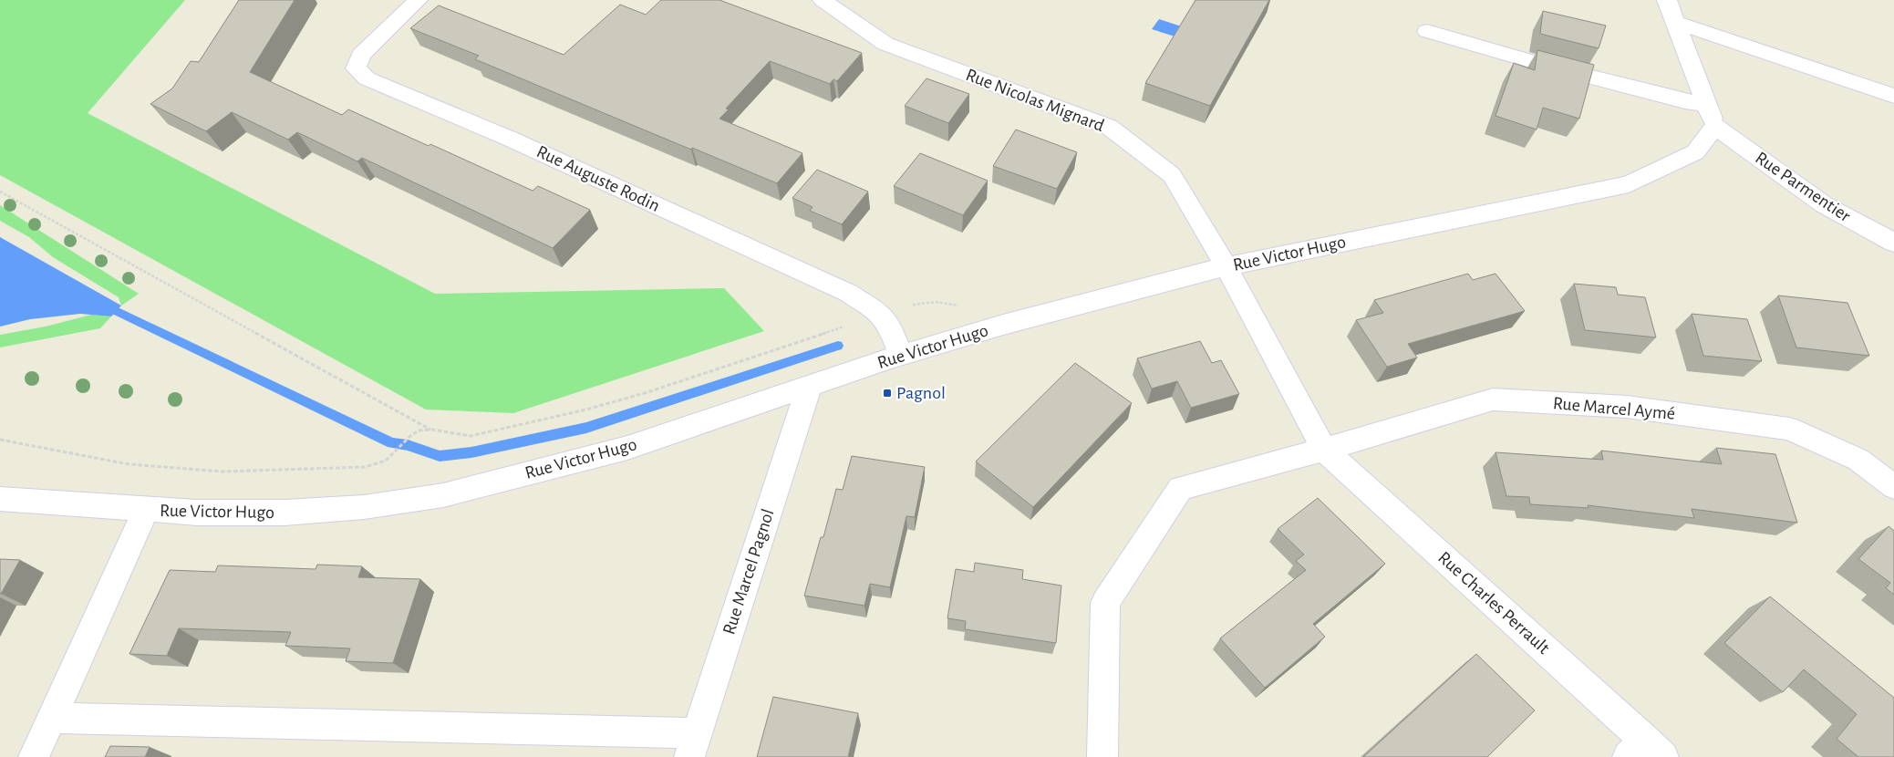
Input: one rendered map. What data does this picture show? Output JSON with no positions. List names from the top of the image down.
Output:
{
  "streets": {
    "street": [
      "Rue Nicolas Mignard",
      "Rue Auguste Rodin",
      "Rue Parmentier",
      "Rue Victor Hugo",
      "Rue Marcel Aymé",
      "Rue Marcel Pagnol",
      "Rue Charles Perrault"
    ]
  },
  "crossings": [
    ["Rue Nicolas Mignard", "Rue Victor Hugo"],
    ["Rue Nicolas Mignard", "Rue Charles Perrault"],
    ["Rue Auguste Rodin", "Rue Victor Hugo"],
    ["Rue Parmentier", "Rue Victor Hugo"],
    ["Rue Victor Hugo", "Rue Marcel Pagnol"],
    ["Rue Victor Hugo", "Rue Charles Perrault"],
    ["Rue Marcel Aymé", "Rue Charles Perrault"]
  ],
  "places": {
    "transit": ["Pagnol"]
  }
}
